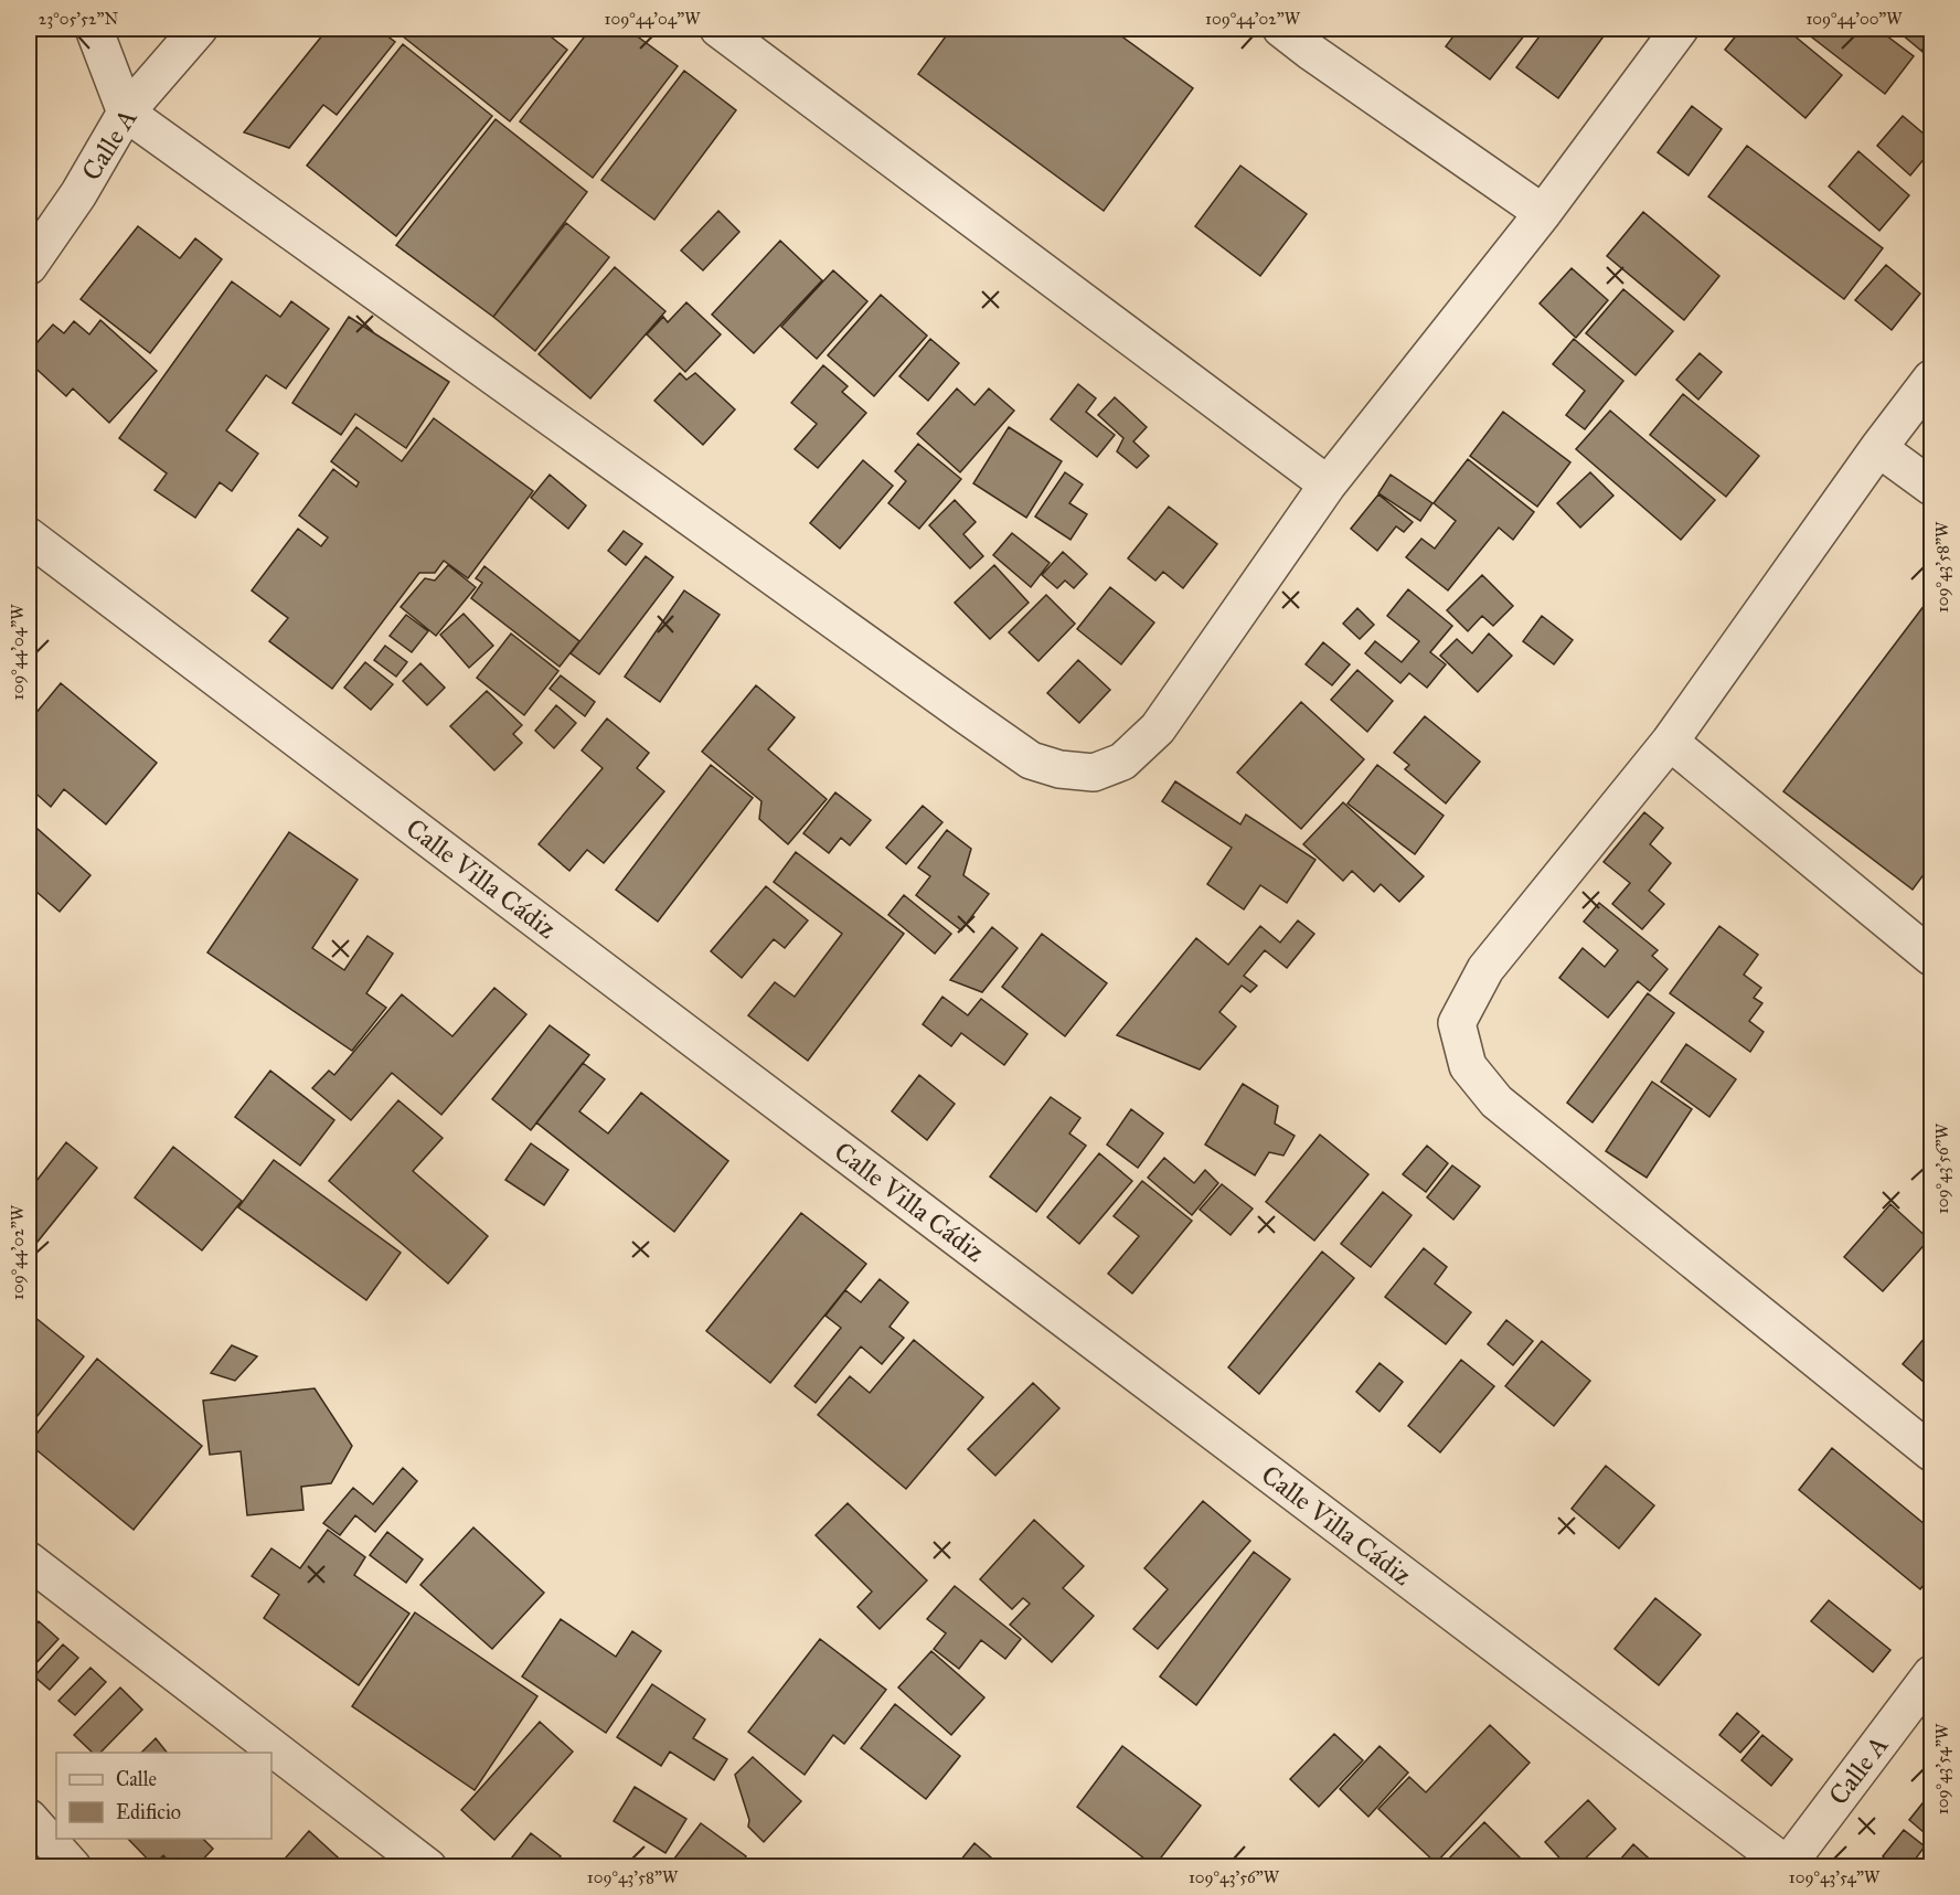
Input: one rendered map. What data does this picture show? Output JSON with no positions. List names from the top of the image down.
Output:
{
  "streets": {
    "street": ["Calle A", "Calle Villa Cádiz"]
  },
  "crossings": [
    ["Calle A", "Calle Villa Cádiz"]
  ],
  "legend": ["Calle", "Edificio"],
  "coordinates": [
    "23°05'52\"N",
    "109°44'04\"W",
    "109°44'02\"W",
    "109°44'00\"W",
    "109°43'58\"W",
    "109°43'56\"W",
    "109°43'54\"W"
  ]
}
